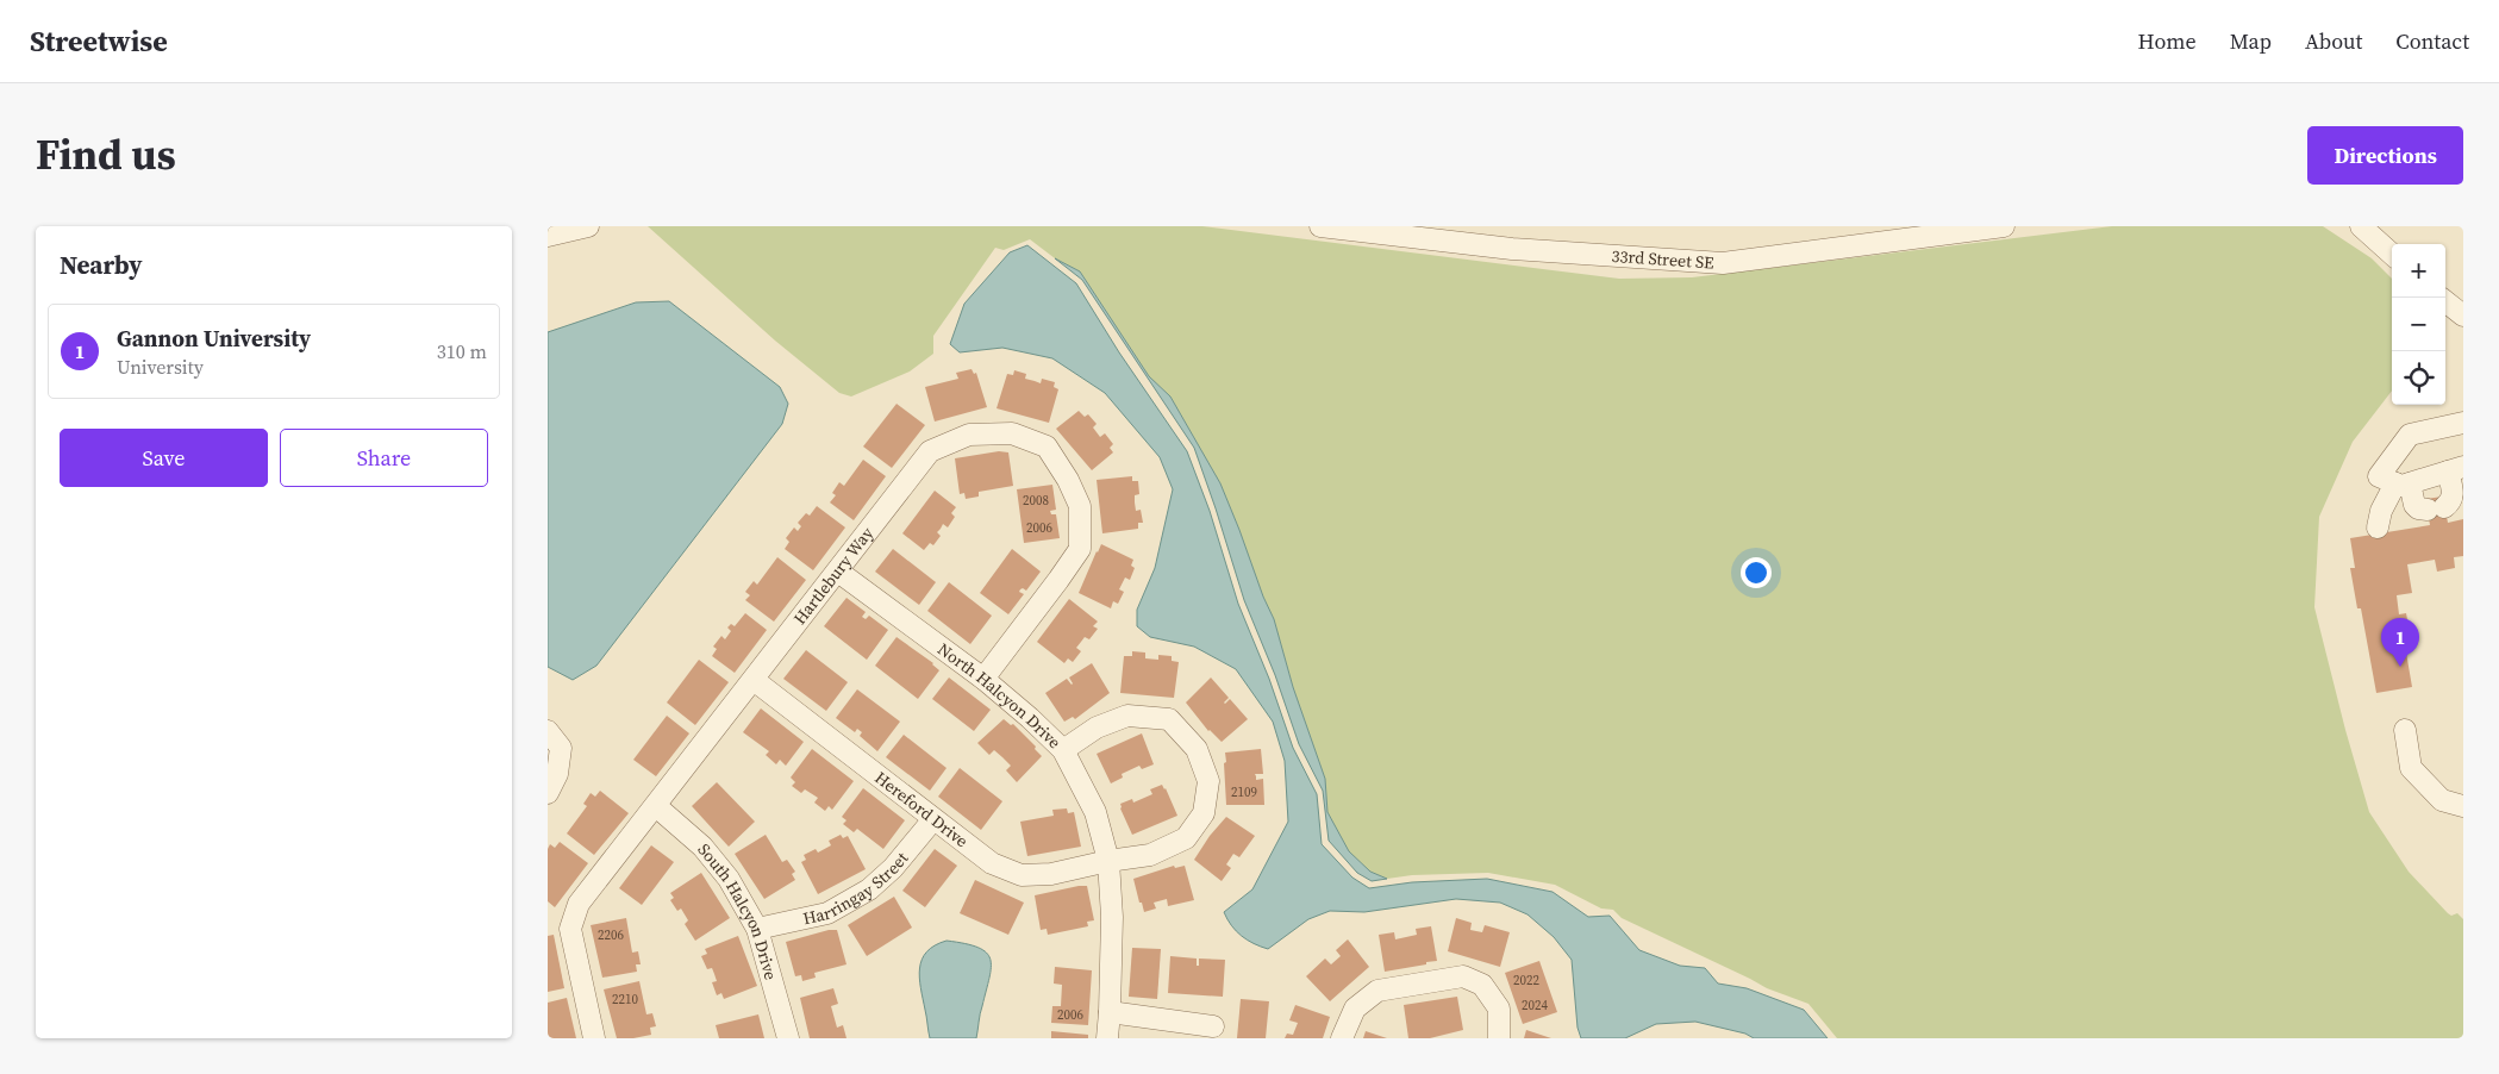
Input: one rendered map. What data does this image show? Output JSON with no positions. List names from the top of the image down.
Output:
{
  "streets": {
    "street": [
      "33rd Street SE",
      "Hartlebury Way",
      "North Halcyon Drive",
      "Hereford Drive",
      "Harringay Street",
      "South Halcyon Drive"
    ]
  },
  "crossings": [
    ["Hartlebury Way", "North Halcyon Drive"],
    ["Hartlebury Way", "Hereford Drive"],
    ["Hartlebury Way", "South Halcyon Drive"],
    ["North Halcyon Drive", "Hereford Drive"],
    ["Hereford Drive", "Harringay Street"],
    ["Harringay Street", "South Halcyon Drive"]
  ],
  "house_numbers": [
    "2008",
    "2006",
    "2109",
    "2206",
    "2022",
    "2210",
    "2024",
    "2006"
  ],
  "page": {
    "header": "Streetwise",
    "nav": [
      "Home",
      "Map",
      "About",
      "Contact"
    ],
    "title": "Find us",
    "buttons": [
      "Directions",
      ["Save", "Share"]
    ],
    "heading": "Nearby",
    "map_buttons": ["+", "−"],
    "list": [
      {
        "mark": "1",
        "name": "Gannon University",
        "note": "University",
        "value": "310 m"
      }
    ],
    "pins": "1"
  }
}
